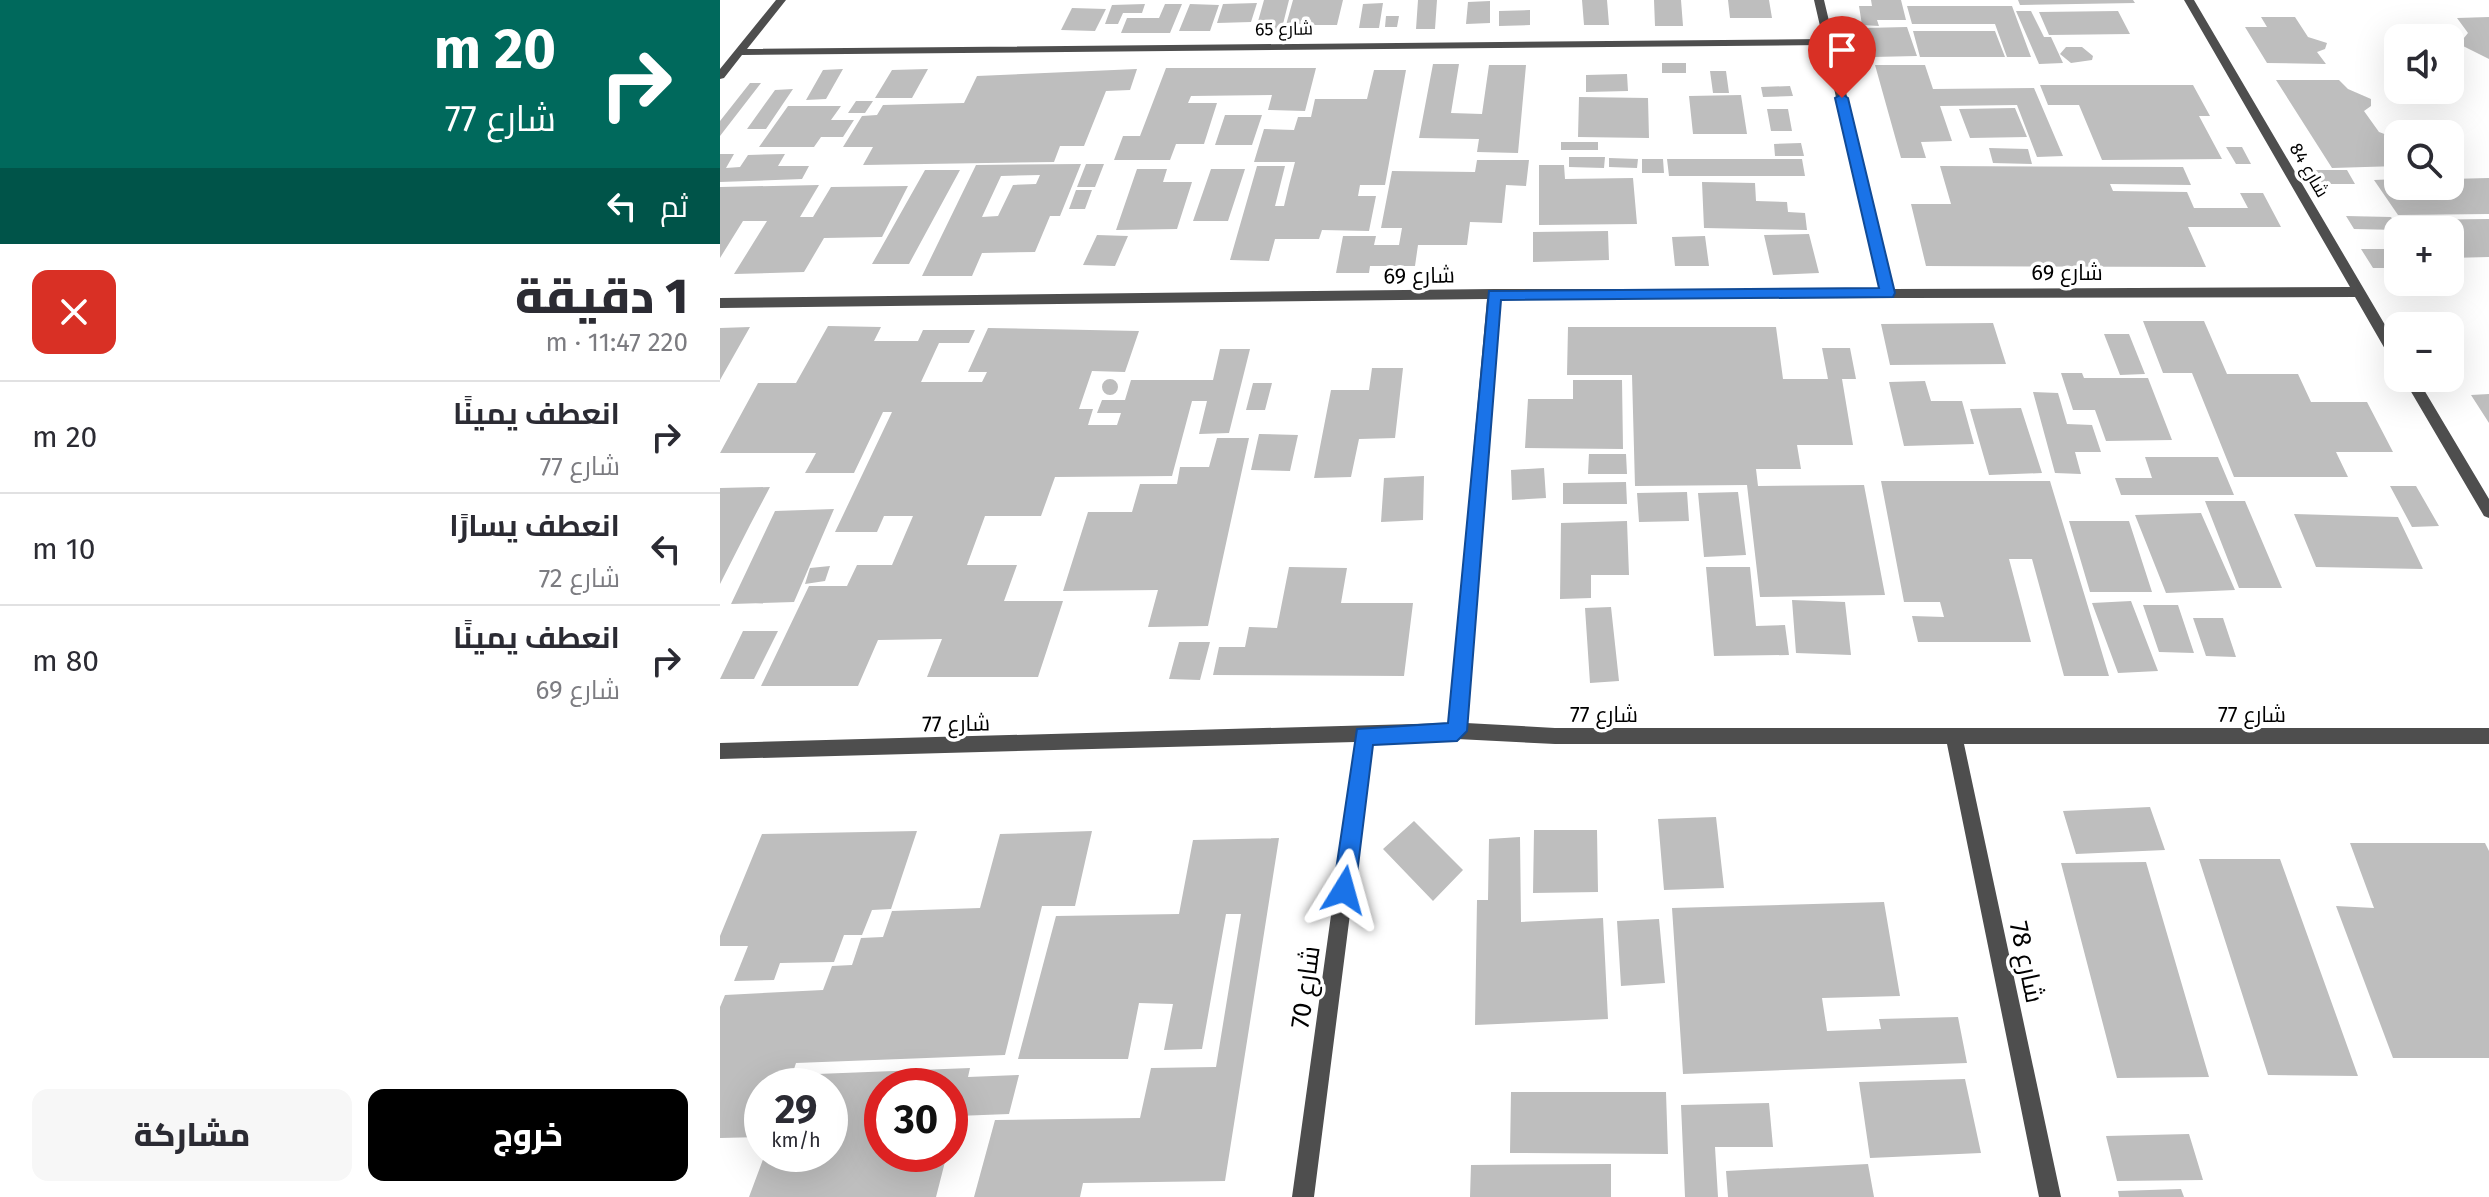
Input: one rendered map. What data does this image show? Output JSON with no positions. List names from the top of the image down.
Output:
{
  "streets": {
    "street": [
      "شارع 65",
      "شارع 84",
      "شارع 69",
      "شارع 77",
      "شارع 78",
      "شارع 70"
    ]
  },
  "crossings": [
    ["شارع 84", "شارع 69"],
    ["شارع 77", "شارع 78"],
    ["شارع 77", "شارع 70"]
  ],
  "page": {
    "turn": ["20 m", "شارع 77"],
    "map_buttons": ["+", "−"],
    "then": "ثم",
    "heading": ["1 دقيقة", "220 m · 11:47"],
    "list": [
      {
        "name": "انعطف يمينًا",
        "note": "شارع 77",
        "value": "20 m"
      },
      {
        "name": "انعطف يسارًا",
        "note": "شارع 72",
        "value": "10 m"
      },
      {
        "name": "انعطف يمينًا",
        "note": "شارع 69",
        "value": "80 m"
      }
    ],
    "speed": "29 km/h",
    "limit": "30",
    "buttons": ["خروج", "مشاركة"]
  }
}
